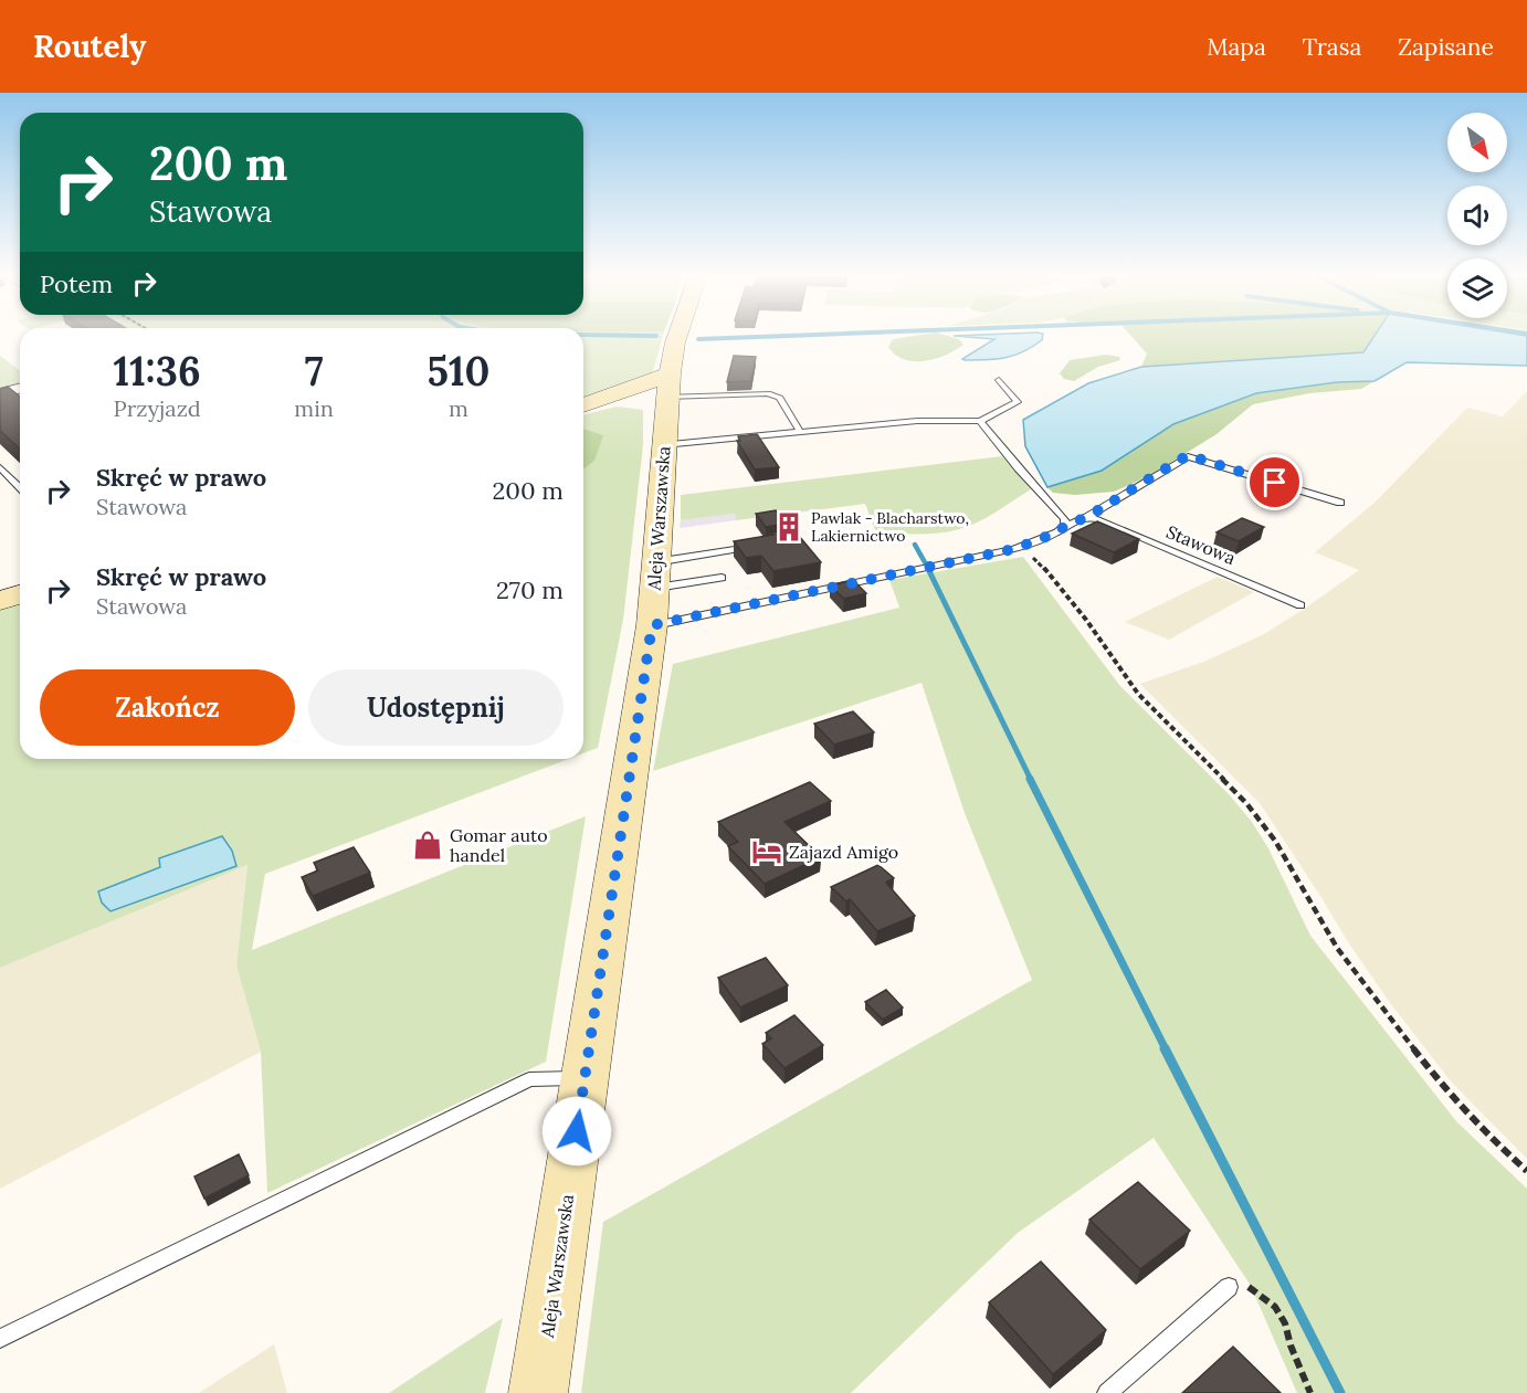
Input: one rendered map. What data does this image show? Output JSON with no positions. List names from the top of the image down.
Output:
{
  "streets": {
    "street": ["Aleja Warszawska"],
    "lane": ["Stawowa"]
  },
  "places": {
    "building": ["Pawlak - Blacharstwo, Lakiernictwo"],
    "shop": ["Gomar auto handel"],
    "hotel": ["Zajazd Amigo"]
  },
  "north": "bottom right",
  "page": {
    "header": "Routely",
    "nav": ["Mapa", "Trasa", "Zapisane"],
    "turn": ["200 m", "Stawowa"],
    "then": "Potem",
    "eta": [
      "11:36",
      "Przyjazd",
      "7",
      "min",
      "510",
      "m"
    ],
    "list": [
      {
        "name": "Skręć w prawo",
        "note": "Stawowa",
        "value": "200 m"
      },
      {
        "name": "Skręć w prawo",
        "note": "Stawowa",
        "value": "270 m"
      }
    ],
    "buttons": ["Zakończ", "Udostępnij"]
  }
}
